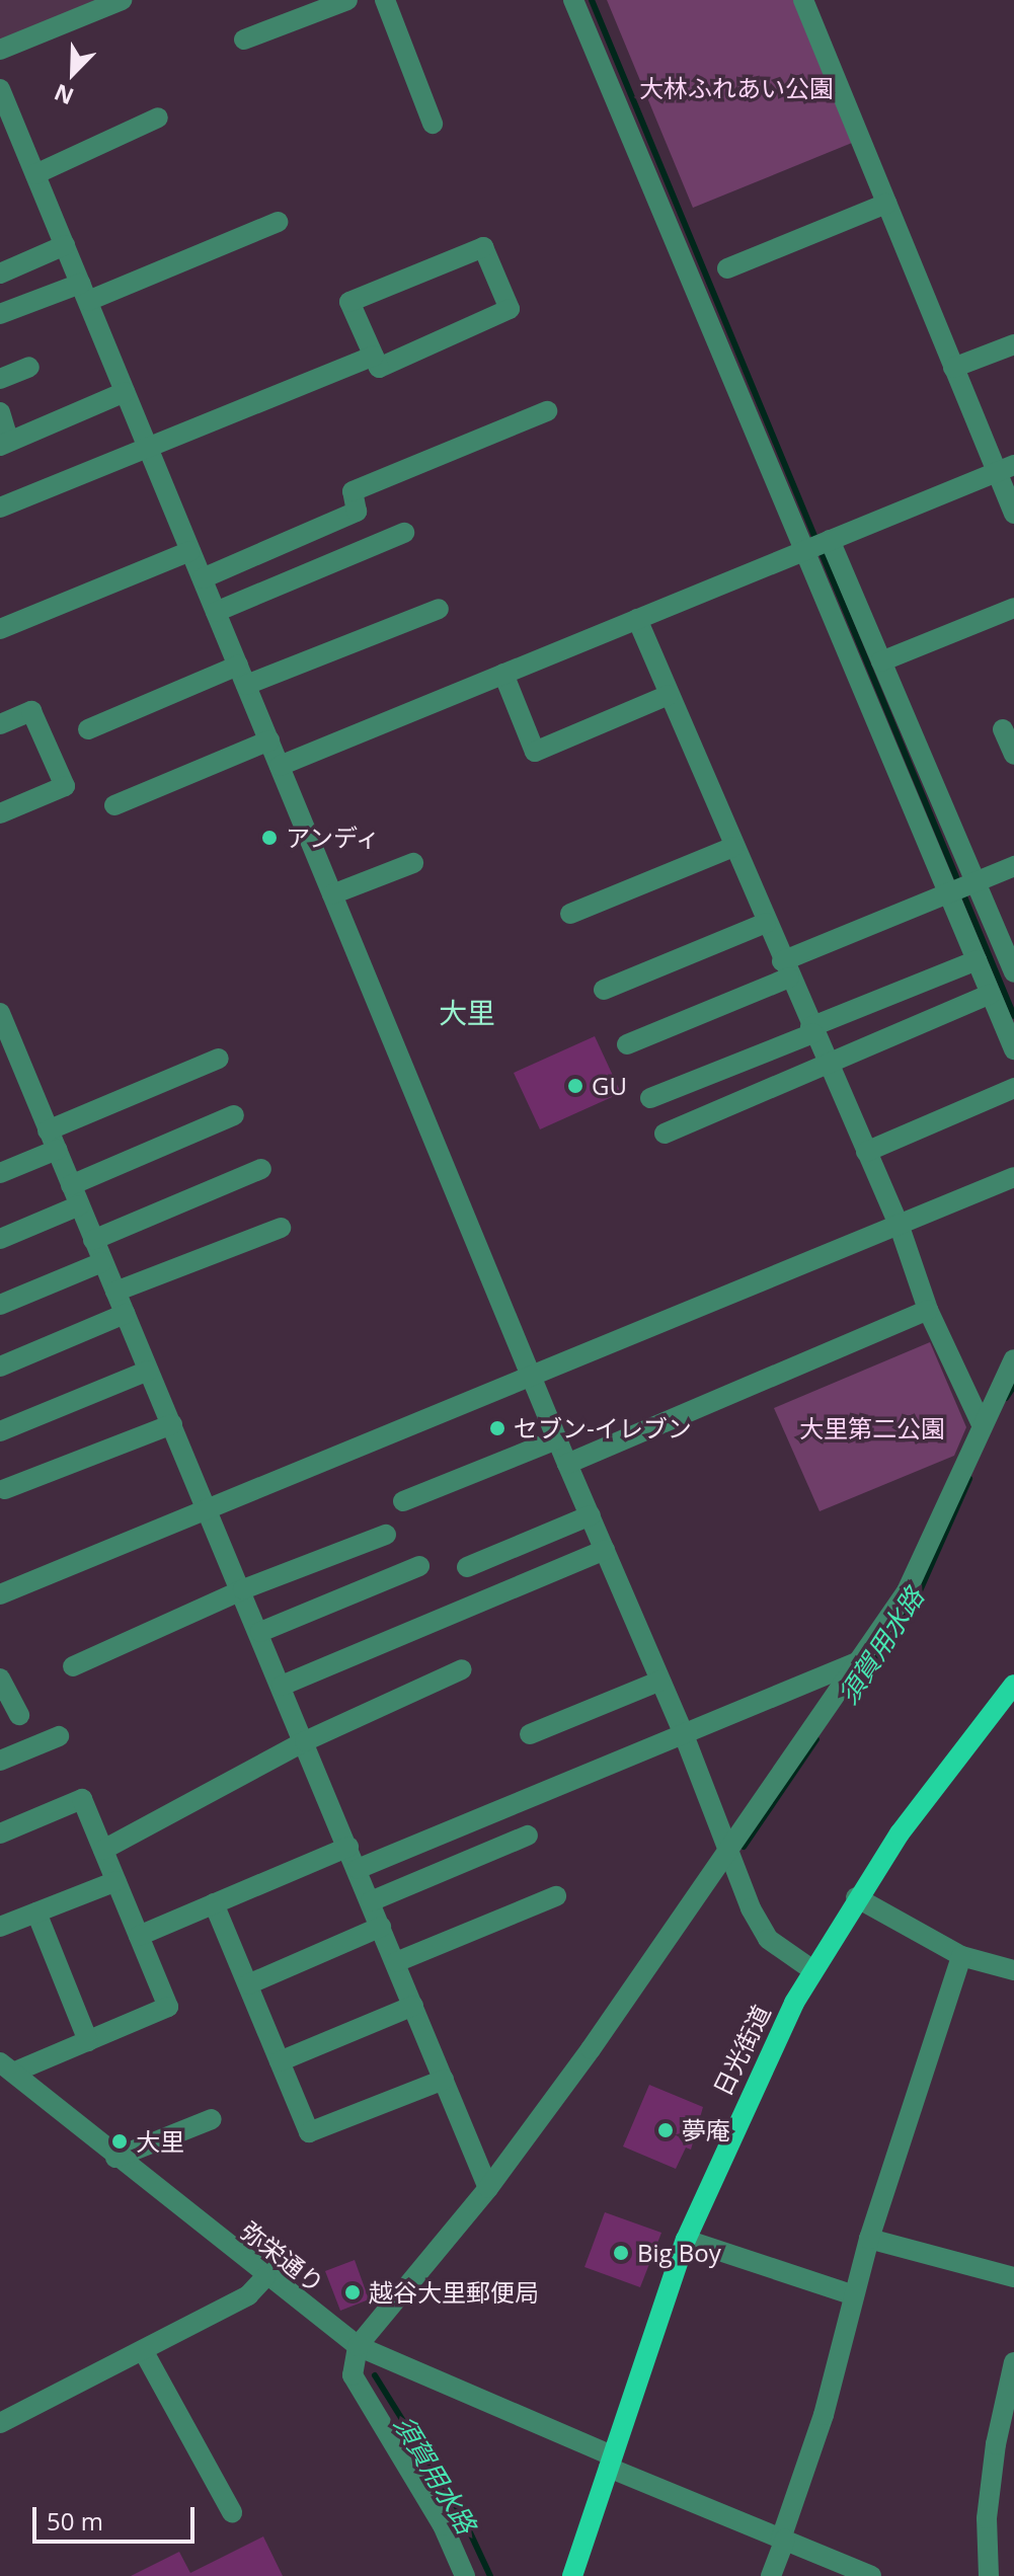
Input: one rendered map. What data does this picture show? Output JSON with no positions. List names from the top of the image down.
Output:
{
  "streets": {
    "main road": ["日光街道"],
    "street": ["弥栄通り"]
  },
  "crossings": [
    ["日光街道", "弥栄通り"]
  ],
  "districts": ["大里"],
  "water": ["須賀用水路"],
  "parks": ["大林ふれあい公園", "大里第二公園"],
  "places": [
    "アンディ",
    "GU",
    "セブン-イレブン",
    "夢庵",
    "大里",
    "Big Boy",
    "越谷大里郵便局"
  ],
  "scale_bar": "50 m",
  "north": "bottom left"
}
